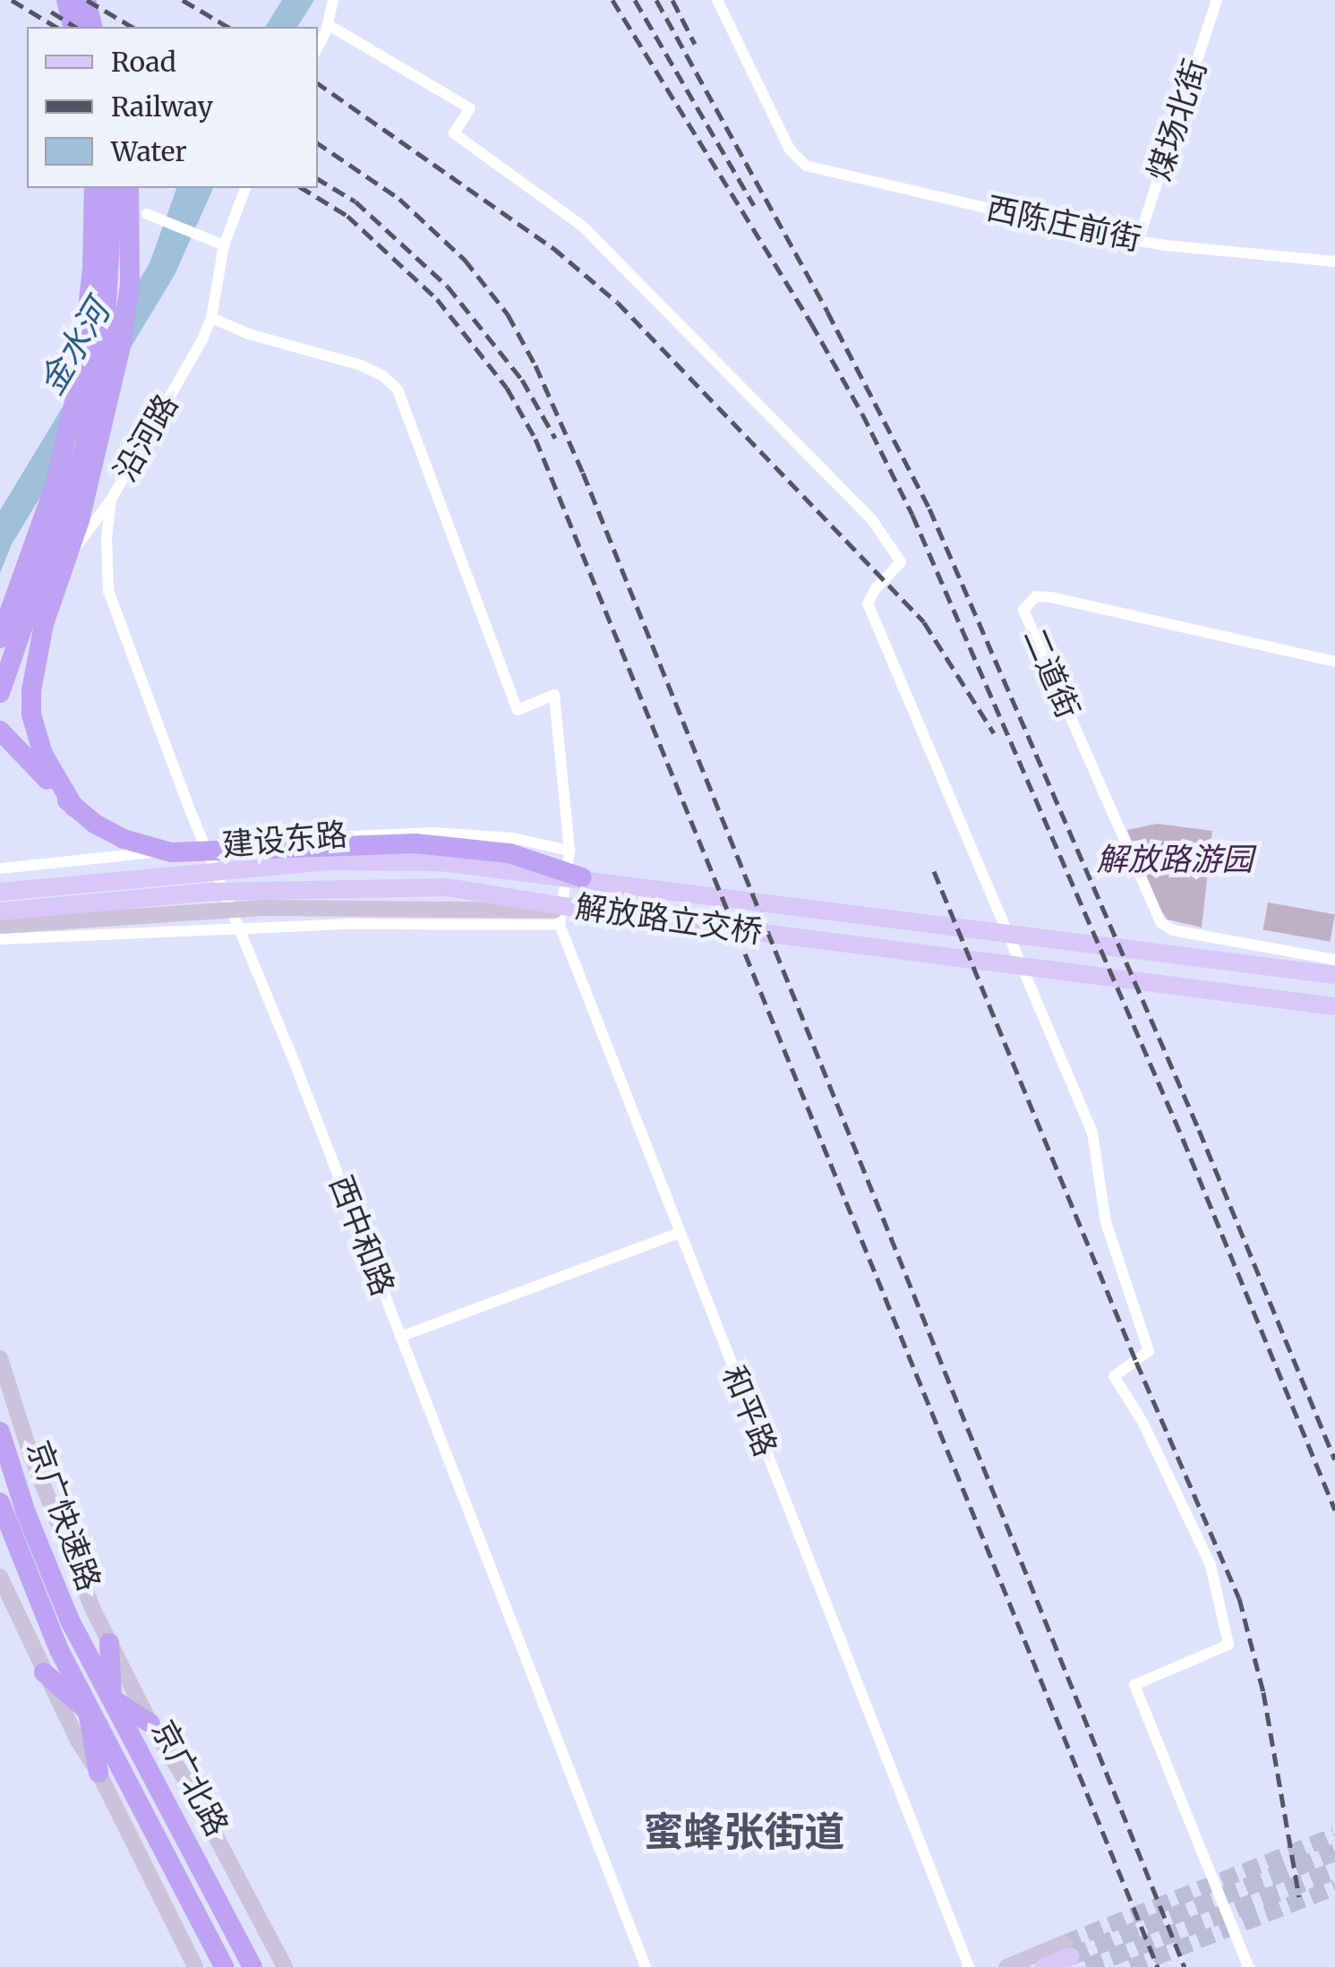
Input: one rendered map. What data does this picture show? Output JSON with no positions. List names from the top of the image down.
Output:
{
  "streets": {
    "highway": ["京广快速路", "京广北路"],
    "main road": ["解放路立交桥"],
    "street": [
      "煤场北街",
      "西陈庄前街",
      "沿河路",
      "二道街",
      "建设东路",
      "西中和路",
      "和平路"
    ]
  },
  "crossings": [
    ["煤场北街", "西陈庄前街"],
    ["沿河路", "西中和路"],
    ["沿河路", "和平路"],
    ["建设东路", "西中和路"],
    ["建设东路", "和平路"],
    ["京广快速路", "京广北路"]
  ],
  "districts": ["蜜蜂张街道"],
  "water": ["金水河"],
  "parks": ["解放路游园"],
  "legend": ["Road", "Railway", "Water"]
}
